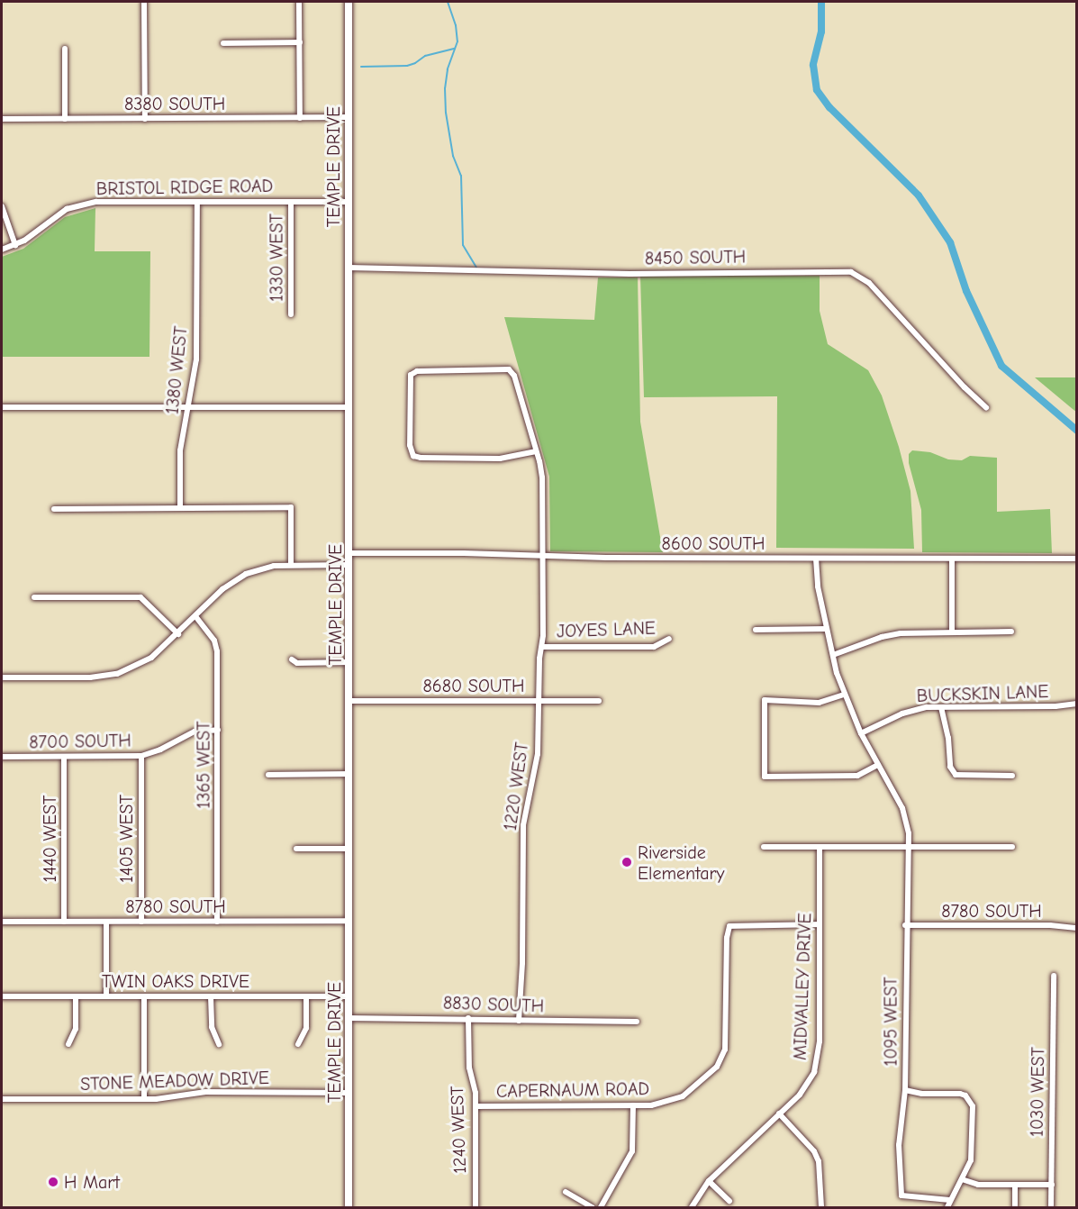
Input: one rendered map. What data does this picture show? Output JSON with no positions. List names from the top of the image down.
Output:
{
  "streets": {
    "street": [
      "8380 SOUTH",
      "TEMPLE DRIVE",
      "BRISTOL RIDGE ROAD",
      "1330 WEST",
      "8450 SOUTH",
      "1380 WEST",
      "8600 SOUTH",
      "JOYES LANE",
      "8680 SOUTH",
      "BUCKSKIN LANE",
      "8700 SOUTH",
      "1365 WEST",
      "1220 WEST",
      "1440 WEST",
      "1405 WEST",
      "8780 SOUTH",
      "TWIN OAKS DRIVE",
      "MIDVALLEY DRIVE",
      "8830 SOUTH",
      "1095 WEST",
      "STONE MEADOW DRIVE",
      "CAPERNAUM ROAD",
      "1030 WEST",
      "1240 WEST"
    ]
  },
  "crossings": [
    ["8380 SOUTH", "TEMPLE DRIVE"],
    ["TEMPLE DRIVE", "BRISTOL RIDGE ROAD"],
    ["TEMPLE DRIVE", "8450 SOUTH"],
    ["TEMPLE DRIVE", "8600 SOUTH"],
    ["TEMPLE DRIVE", "8680 SOUTH"],
    ["TEMPLE DRIVE", "8780 SOUTH"],
    ["TEMPLE DRIVE", "TWIN OAKS DRIVE"],
    ["TEMPLE DRIVE", "8830 SOUTH"],
    ["TEMPLE DRIVE", "STONE MEADOW DRIVE"],
    ["BRISTOL RIDGE ROAD", "1330 WEST"],
    ["BRISTOL RIDGE ROAD", "1380 WEST"],
    ["8600 SOUTH", "1220 WEST"],
    ["8600 SOUTH", "1095 WEST"],
    ["JOYES LANE", "1220 WEST"],
    ["8680 SOUTH", "1220 WEST"],
    ["BUCKSKIN LANE", "1095 WEST"],
    ["8700 SOUTH", "1365 WEST"],
    ["8700 SOUTH", "1440 WEST"],
    ["8700 SOUTH", "1405 WEST"],
    ["1365 WEST", "8780 SOUTH"],
    ["1220 WEST", "8830 SOUTH"],
    ["1440 WEST", "8780 SOUTH"],
    ["1405 WEST", "8780 SOUTH"],
    ["8780 SOUTH", "1095 WEST"],
    ["MIDVALLEY DRIVE", "CAPERNAUM ROAD"],
    ["8830 SOUTH", "1240 WEST"],
    ["CAPERNAUM ROAD", "1240 WEST"]
  ],
  "places": ["Riverside Elementary", "H Mart"]
}
